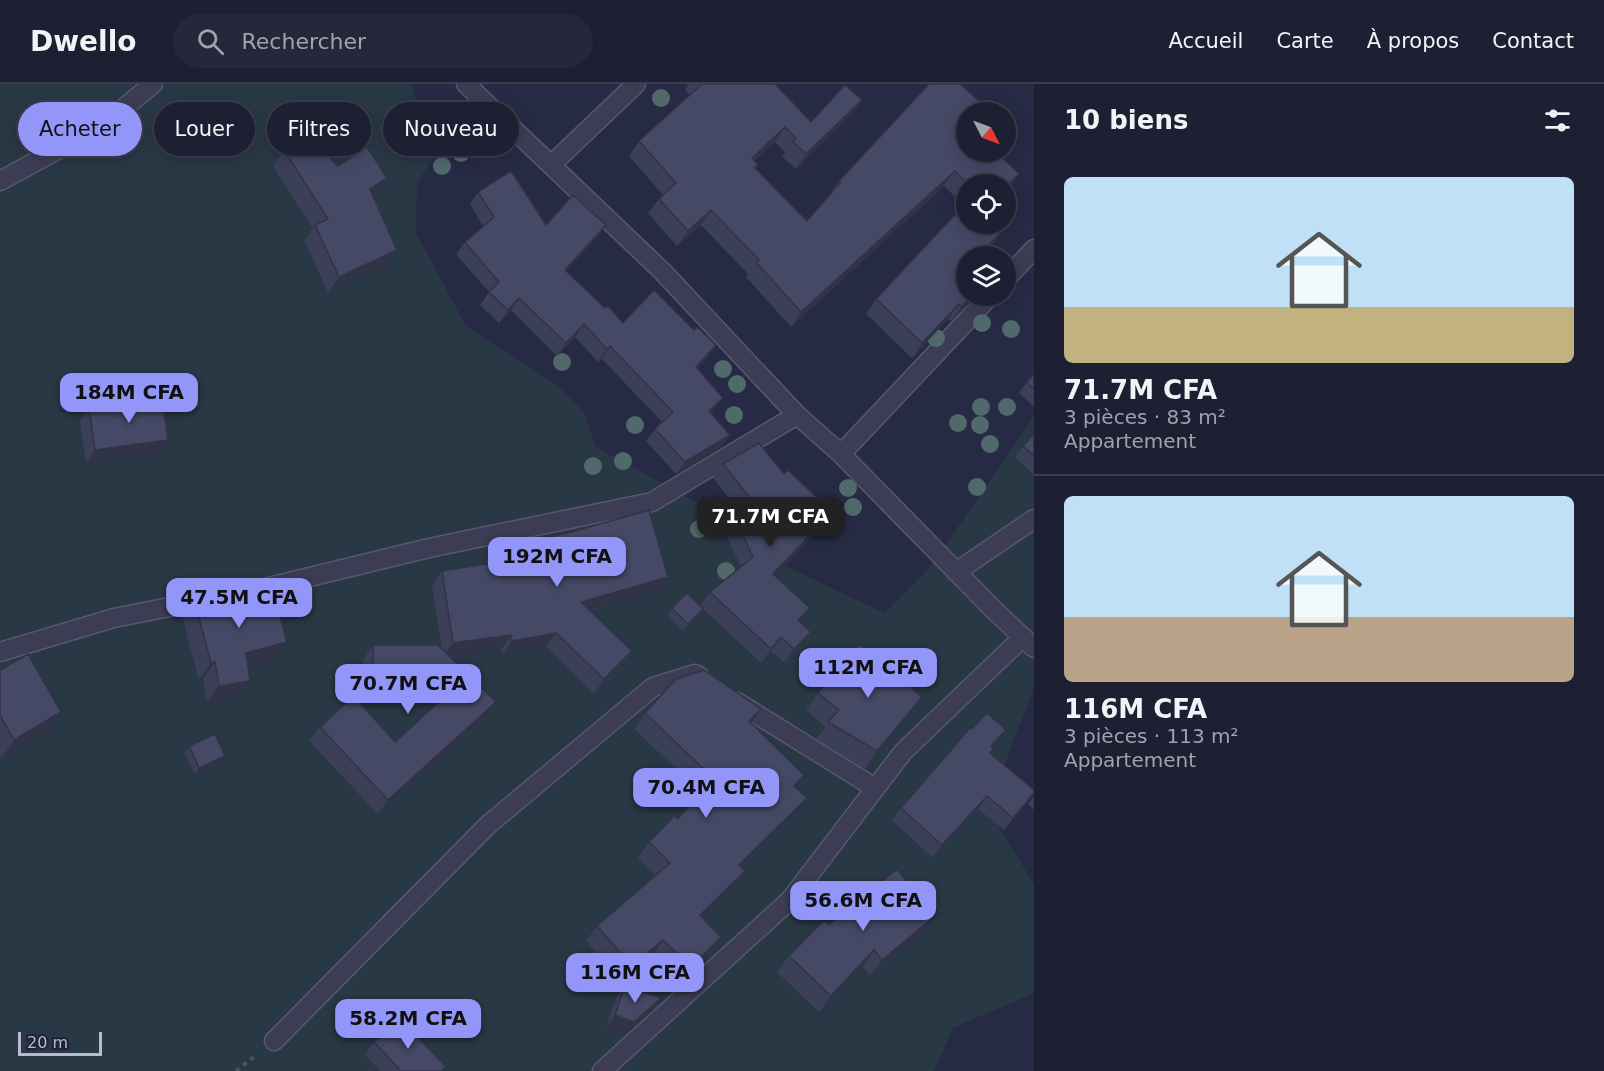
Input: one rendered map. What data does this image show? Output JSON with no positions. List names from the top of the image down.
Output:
{
  "scale_bar": "20 m",
  "north": "bottom right",
  "page": {
    "header": "Dwello",
    "search": "Rechercher",
    "nav": [
      "Accueil",
      "Carte",
      "À propos",
      "Contact"
    ],
    "heading": "10 biens",
    "chip": [
      "Acheter",
      "Louer",
      "Filtres",
      "Nouveau"
    ],
    "list": [
      {
        "name": "71.7M CFA",
        "note": "3 pièces · 83 m² · Appartement"
      },
      {
        "name": "116M CFA",
        "note": "3 pièces · 113 m² · Appartement"
      }
    ],
    "price": [
      "184M CFA",
      "71.7M CFA",
      "192M CFA",
      "47.5M CFA",
      "112M CFA",
      "70.7M CFA",
      "70.4M CFA",
      "56.6M CFA",
      "116M CFA",
      "58.2M CFA"
    ],
    "scale": "20 m"
  }
}
